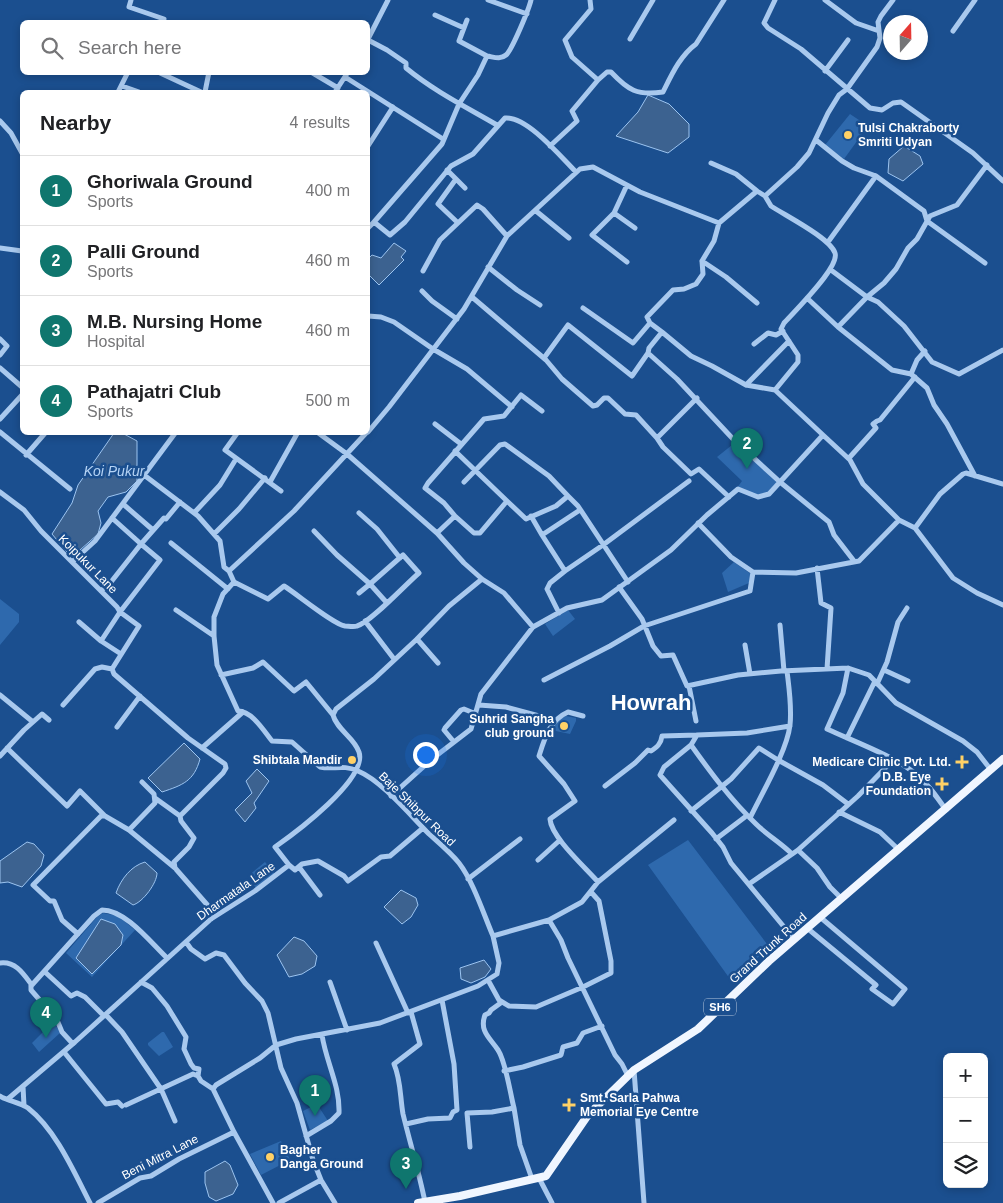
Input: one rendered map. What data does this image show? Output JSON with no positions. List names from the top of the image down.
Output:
{
  "streets": {
    "main road": ["Grand Trunk Road", "SH6"],
    "street": [
      "Koipukur Lane",
      "Baje Shibpur Road",
      "Dharmatala Lane",
      "Beni Mitra Lane"
    ]
  },
  "crossings": [
    ["Baje Shibpur Road", "Dharmatala Lane"]
  ],
  "districts": ["Howrah"],
  "water": ["Koi Pukur"],
  "places": {
    "other": [
      "Tulsi Chakraborty Smriti Udyan",
      "Suhrid Sangha club ground",
      "Shibtala Mandir",
      "Bagher Danga Ground"
    ],
    "health": ["Medicare Clinic Pvt. Ltd.", "D.B. Eye Foundation", "Smt. Sarla Pahwa Memorial Eye Centre"]
  },
  "north": "top",
  "page": {
    "search": "Search here",
    "heading": ["Nearby", "4 results"],
    "list": [
      {
        "mark": "1",
        "name": "Ghoriwala Ground",
        "note": "Sports",
        "value": "400 m"
      },
      {
        "mark": "2",
        "name": "Palli Ground",
        "note": "Sports",
        "value": "460 m"
      },
      {
        "mark": "3",
        "name": "M.B. Nursing Home",
        "note": "Hospital",
        "value": "460 m"
      },
      {
        "mark": "4",
        "name": "Pathajatri Club",
        "note": "Sports",
        "value": "500 m"
      }
    ],
    "pins": [
      "2",
      "4",
      "1",
      "3"
    ],
    "map_buttons": ["+", "−"]
  }
}
